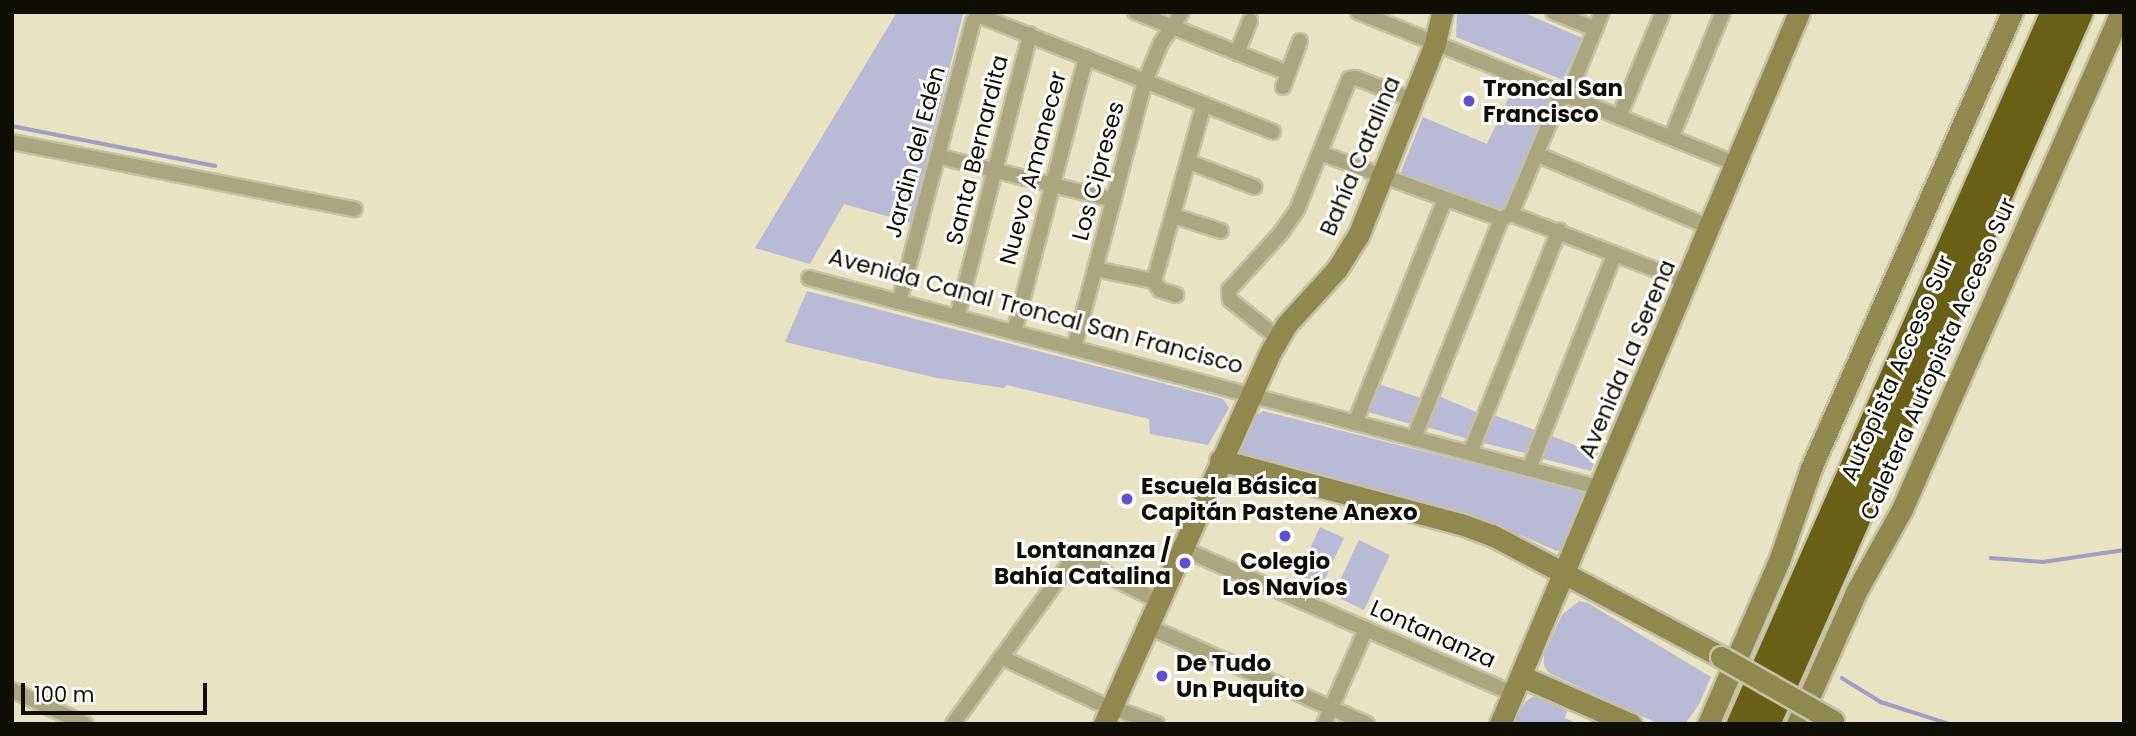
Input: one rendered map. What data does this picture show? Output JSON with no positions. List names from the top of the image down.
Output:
{
  "streets": {
    "highway": ["Autopista Acceso Sur"],
    "main road": ["Bahía Catalina", "Avenida La Serena", "Caletera Autopista Acceso Sur"],
    "street": [
      "Santa Bernardita",
      "Jardin del Edén",
      "Nuevo Amanecer",
      "Los Cipreses",
      "Avenida Canal Troncal San Francisco",
      "Lontananza"
    ]
  },
  "crossings": [
    ["Santa Bernardita", "Jardin del Edén"],
    ["Santa Bernardita", "Avenida Canal Troncal San Francisco"],
    ["Jardin del Edén", "Avenida Canal Troncal San Francisco"],
    ["Bahía Catalina", "Avenida Canal Troncal San Francisco"],
    ["Bahía Catalina", "Lontananza"],
    ["Nuevo Amanecer", "Avenida Canal Troncal San Francisco"],
    ["Los Cipreses", "Avenida Canal Troncal San Francisco"],
    ["Avenida Canal Troncal San Francisco", "Avenida La Serena"],
    ["Avenida La Serena", "Lontananza"]
  ],
  "places": [
    "Troncal San Francisco",
    "Escuela Básica Capitán Pastene Anexo",
    "Colegio Los Navíos",
    "Lontananza / Bahía Catalina",
    "De Tudo Un Puquito"
  ],
  "scale_bar": "100 m"
}
